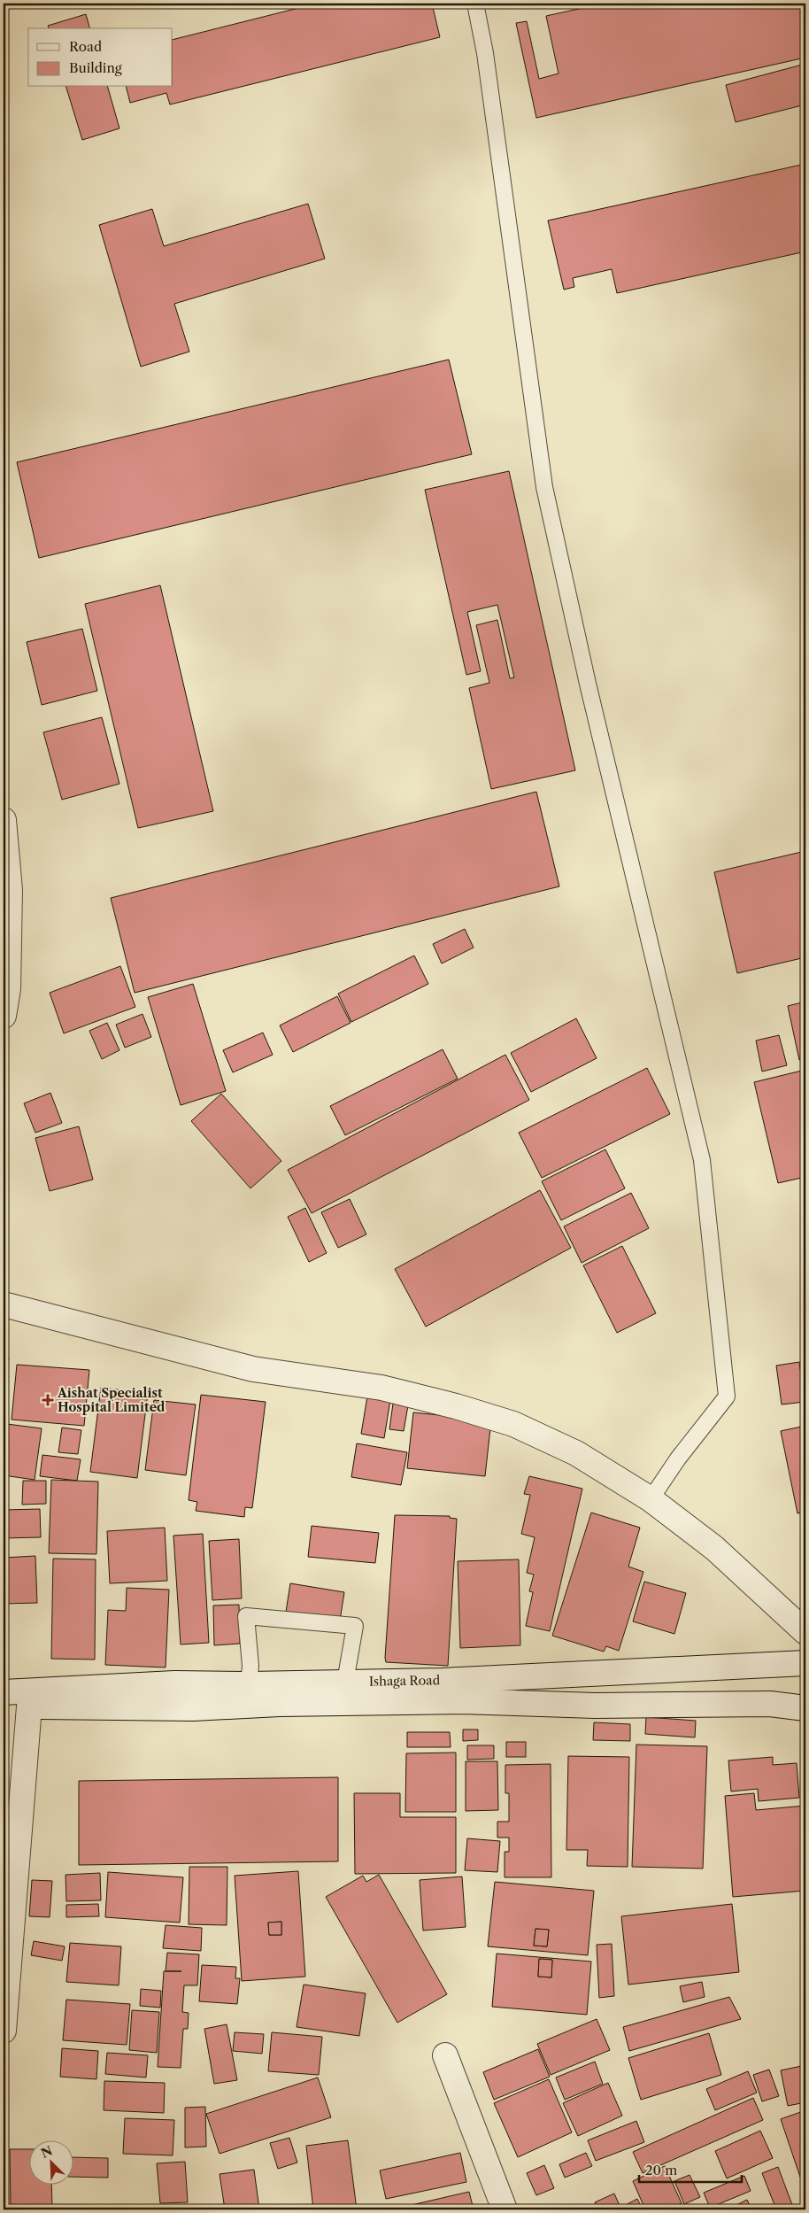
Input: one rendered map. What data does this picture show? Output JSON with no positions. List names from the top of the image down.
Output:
{
  "streets": {
    "main road": ["Ishaga Road"]
  },
  "places": {
    "health": ["Aishat Specialist Hospital Limited"]
  },
  "legend": ["Road", "Building"],
  "scale_bar": "20 m",
  "north": "top left"
}
